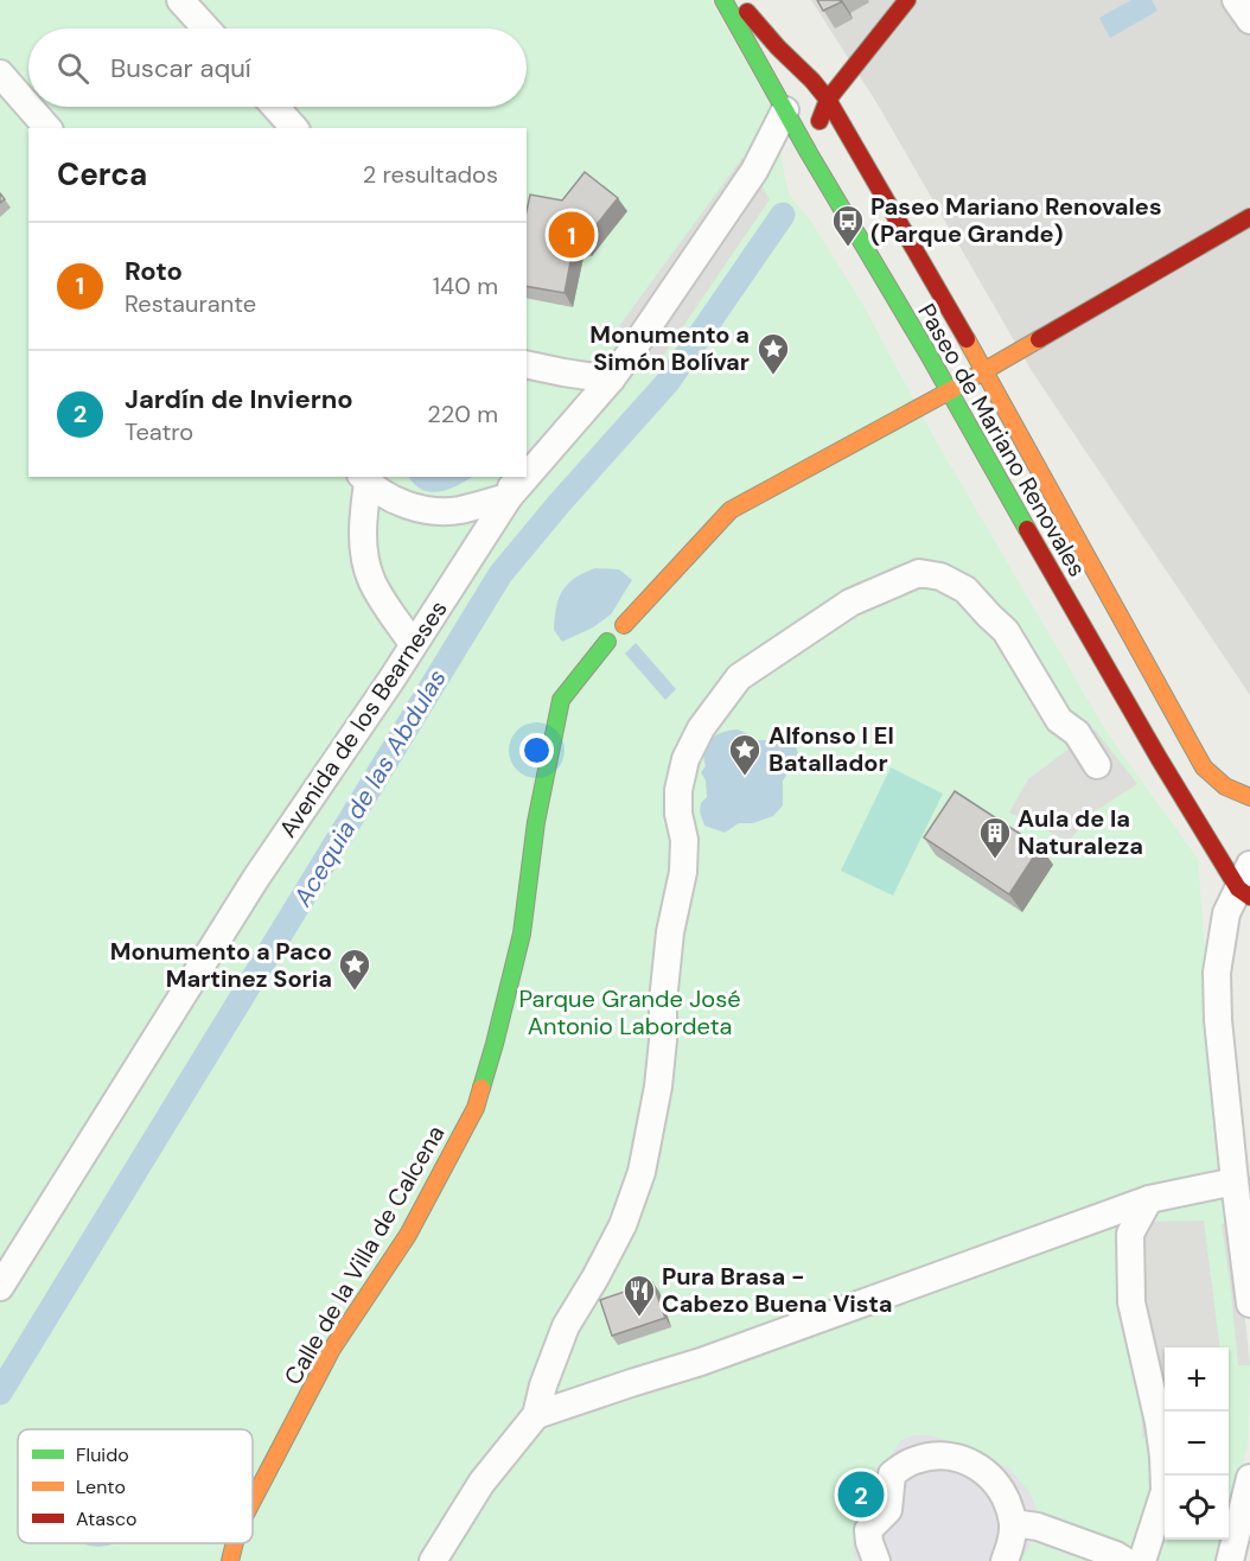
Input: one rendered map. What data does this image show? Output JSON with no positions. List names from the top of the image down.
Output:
{
  "streets": {
    "main road": ["Paseo de Mariano Renovales", "Calle de la Villa de Calcena"],
    "street": ["Avenida de los Bearneses"]
  },
  "crossings": [
    ["Paseo de Mariano Renovales", "Avenida de los Bearneses"]
  ],
  "water": ["Acequia de las Abdulas"],
  "parks": ["Parque Grande José Antonio Labordeta"],
  "places": {
    "bus stop": ["Paseo Mariano Renovales (Parque Grande)"],
    "place": ["Monumento a Simón Bolívar", "Alfonso I El Batallador", "Monumento a Paco Martinez Soria"],
    "building": ["Aula de la Naturaleza"],
    "restaurant": ["Pura Brasa - Cabezo Buena Vista"]
  },
  "legend": ["Fluido", "Lento", "Atasco"],
  "page": {
    "search": "Buscar aquí",
    "heading": ["Cerca", "2 resultados"],
    "pins": ["1", "2"],
    "list": [
      {
        "mark": "1",
        "name": "Roto",
        "note": "Restaurante",
        "value": "140 m"
      },
      {
        "mark": "2",
        "name": "Jardín de Invierno",
        "note": "Teatro",
        "value": "220 m"
      }
    ],
    "map_buttons": ["+", "−"]
  }
}
